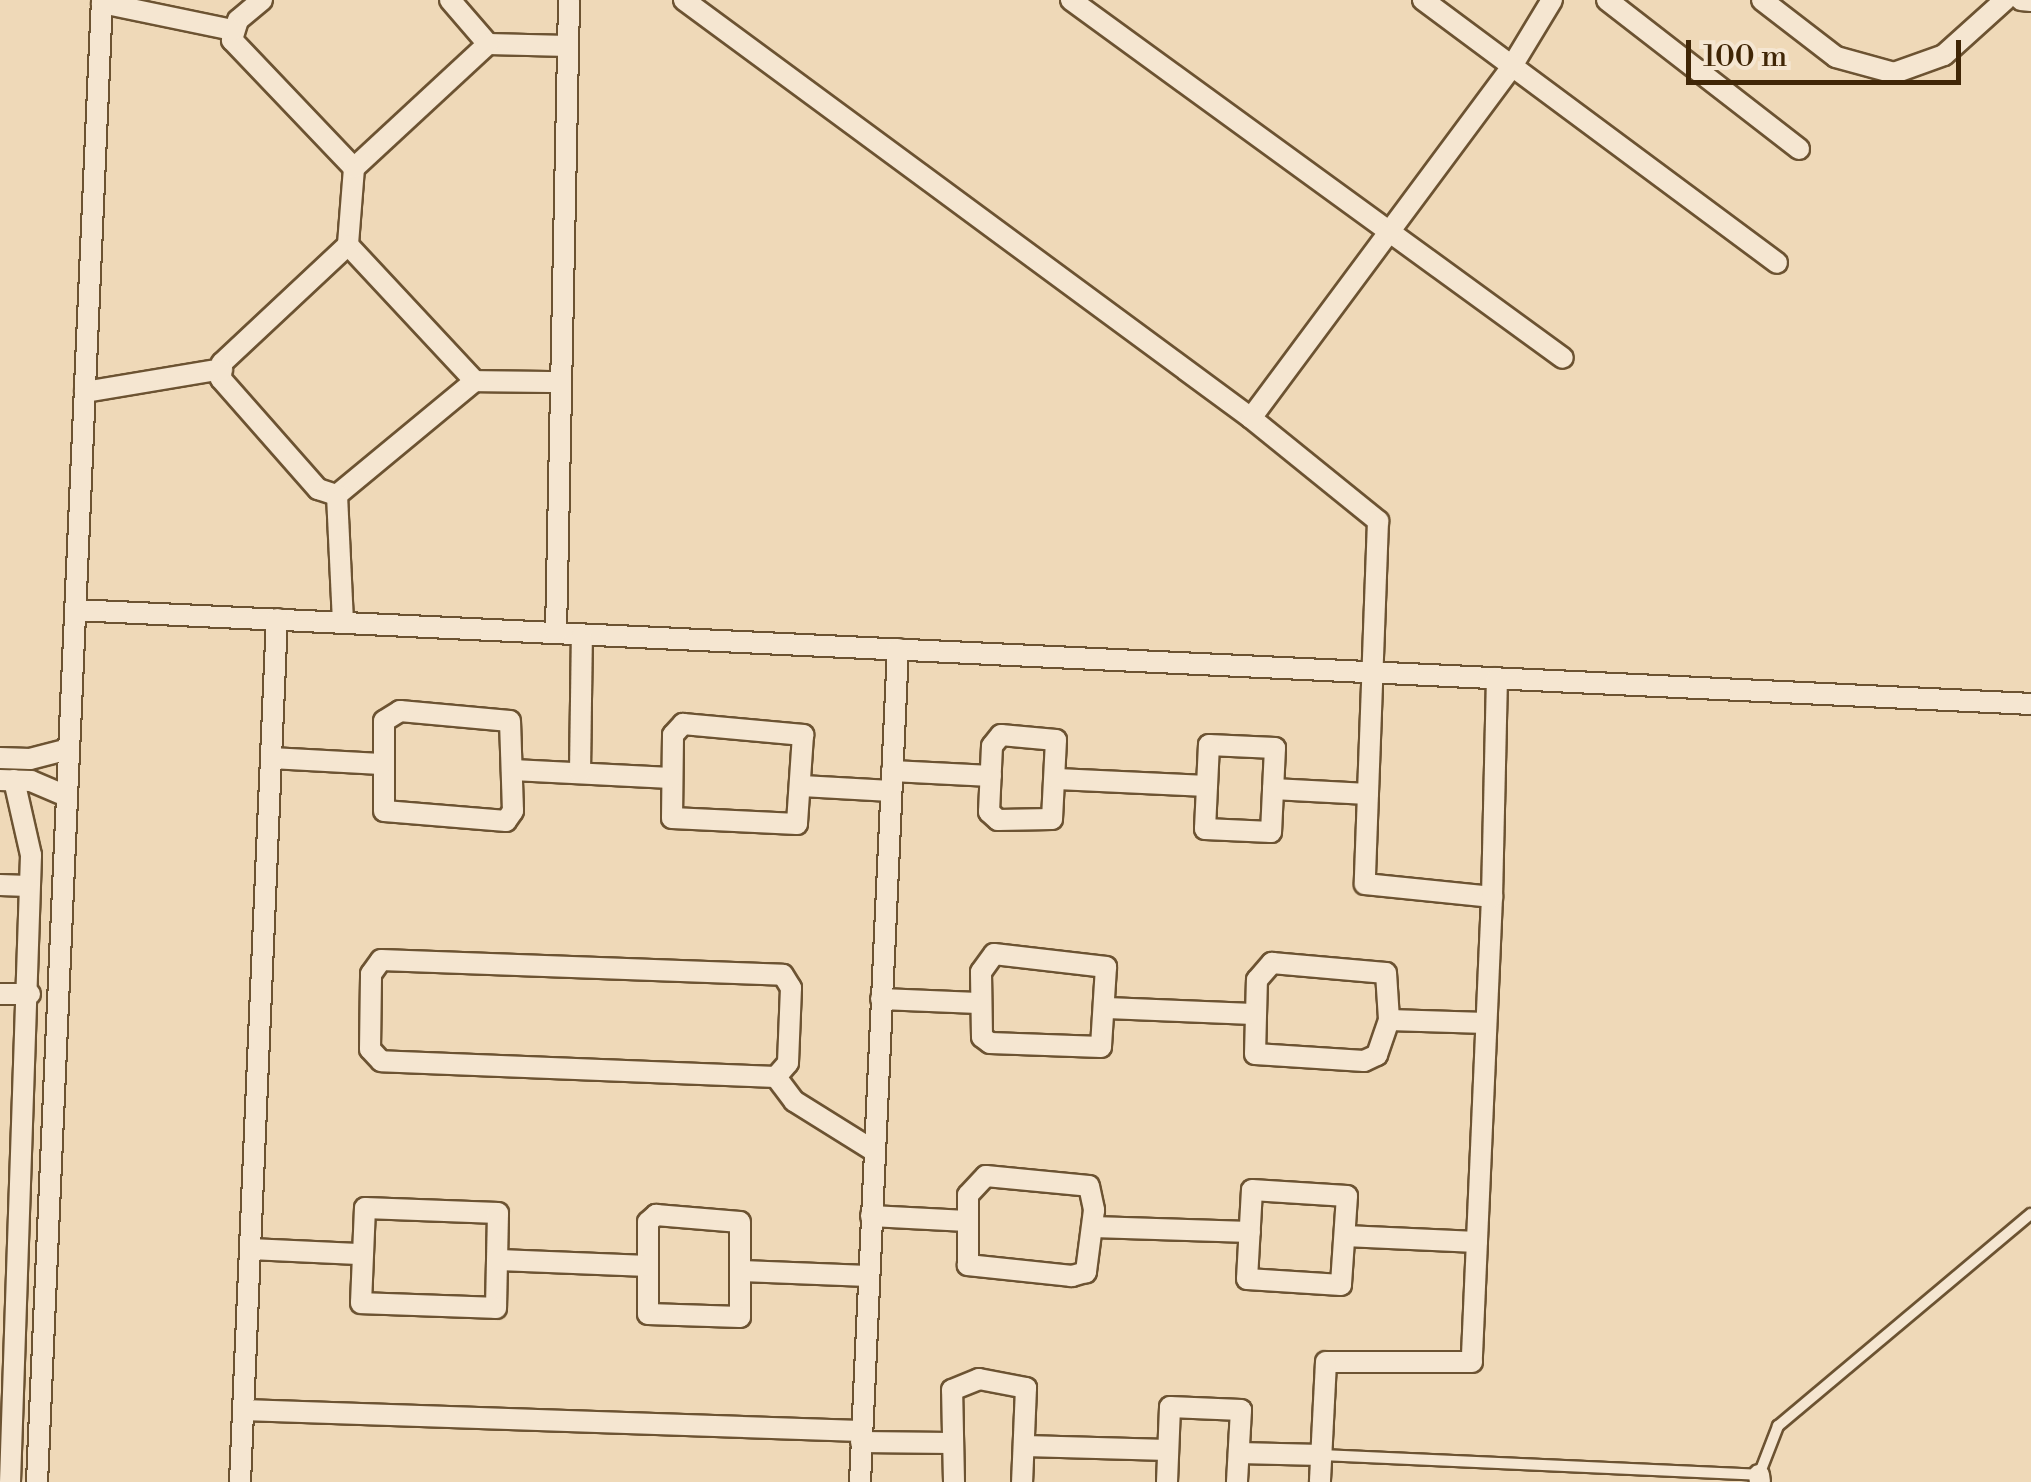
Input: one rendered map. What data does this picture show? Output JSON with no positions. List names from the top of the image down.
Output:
{
  "scale_bar": "100 m"
}
